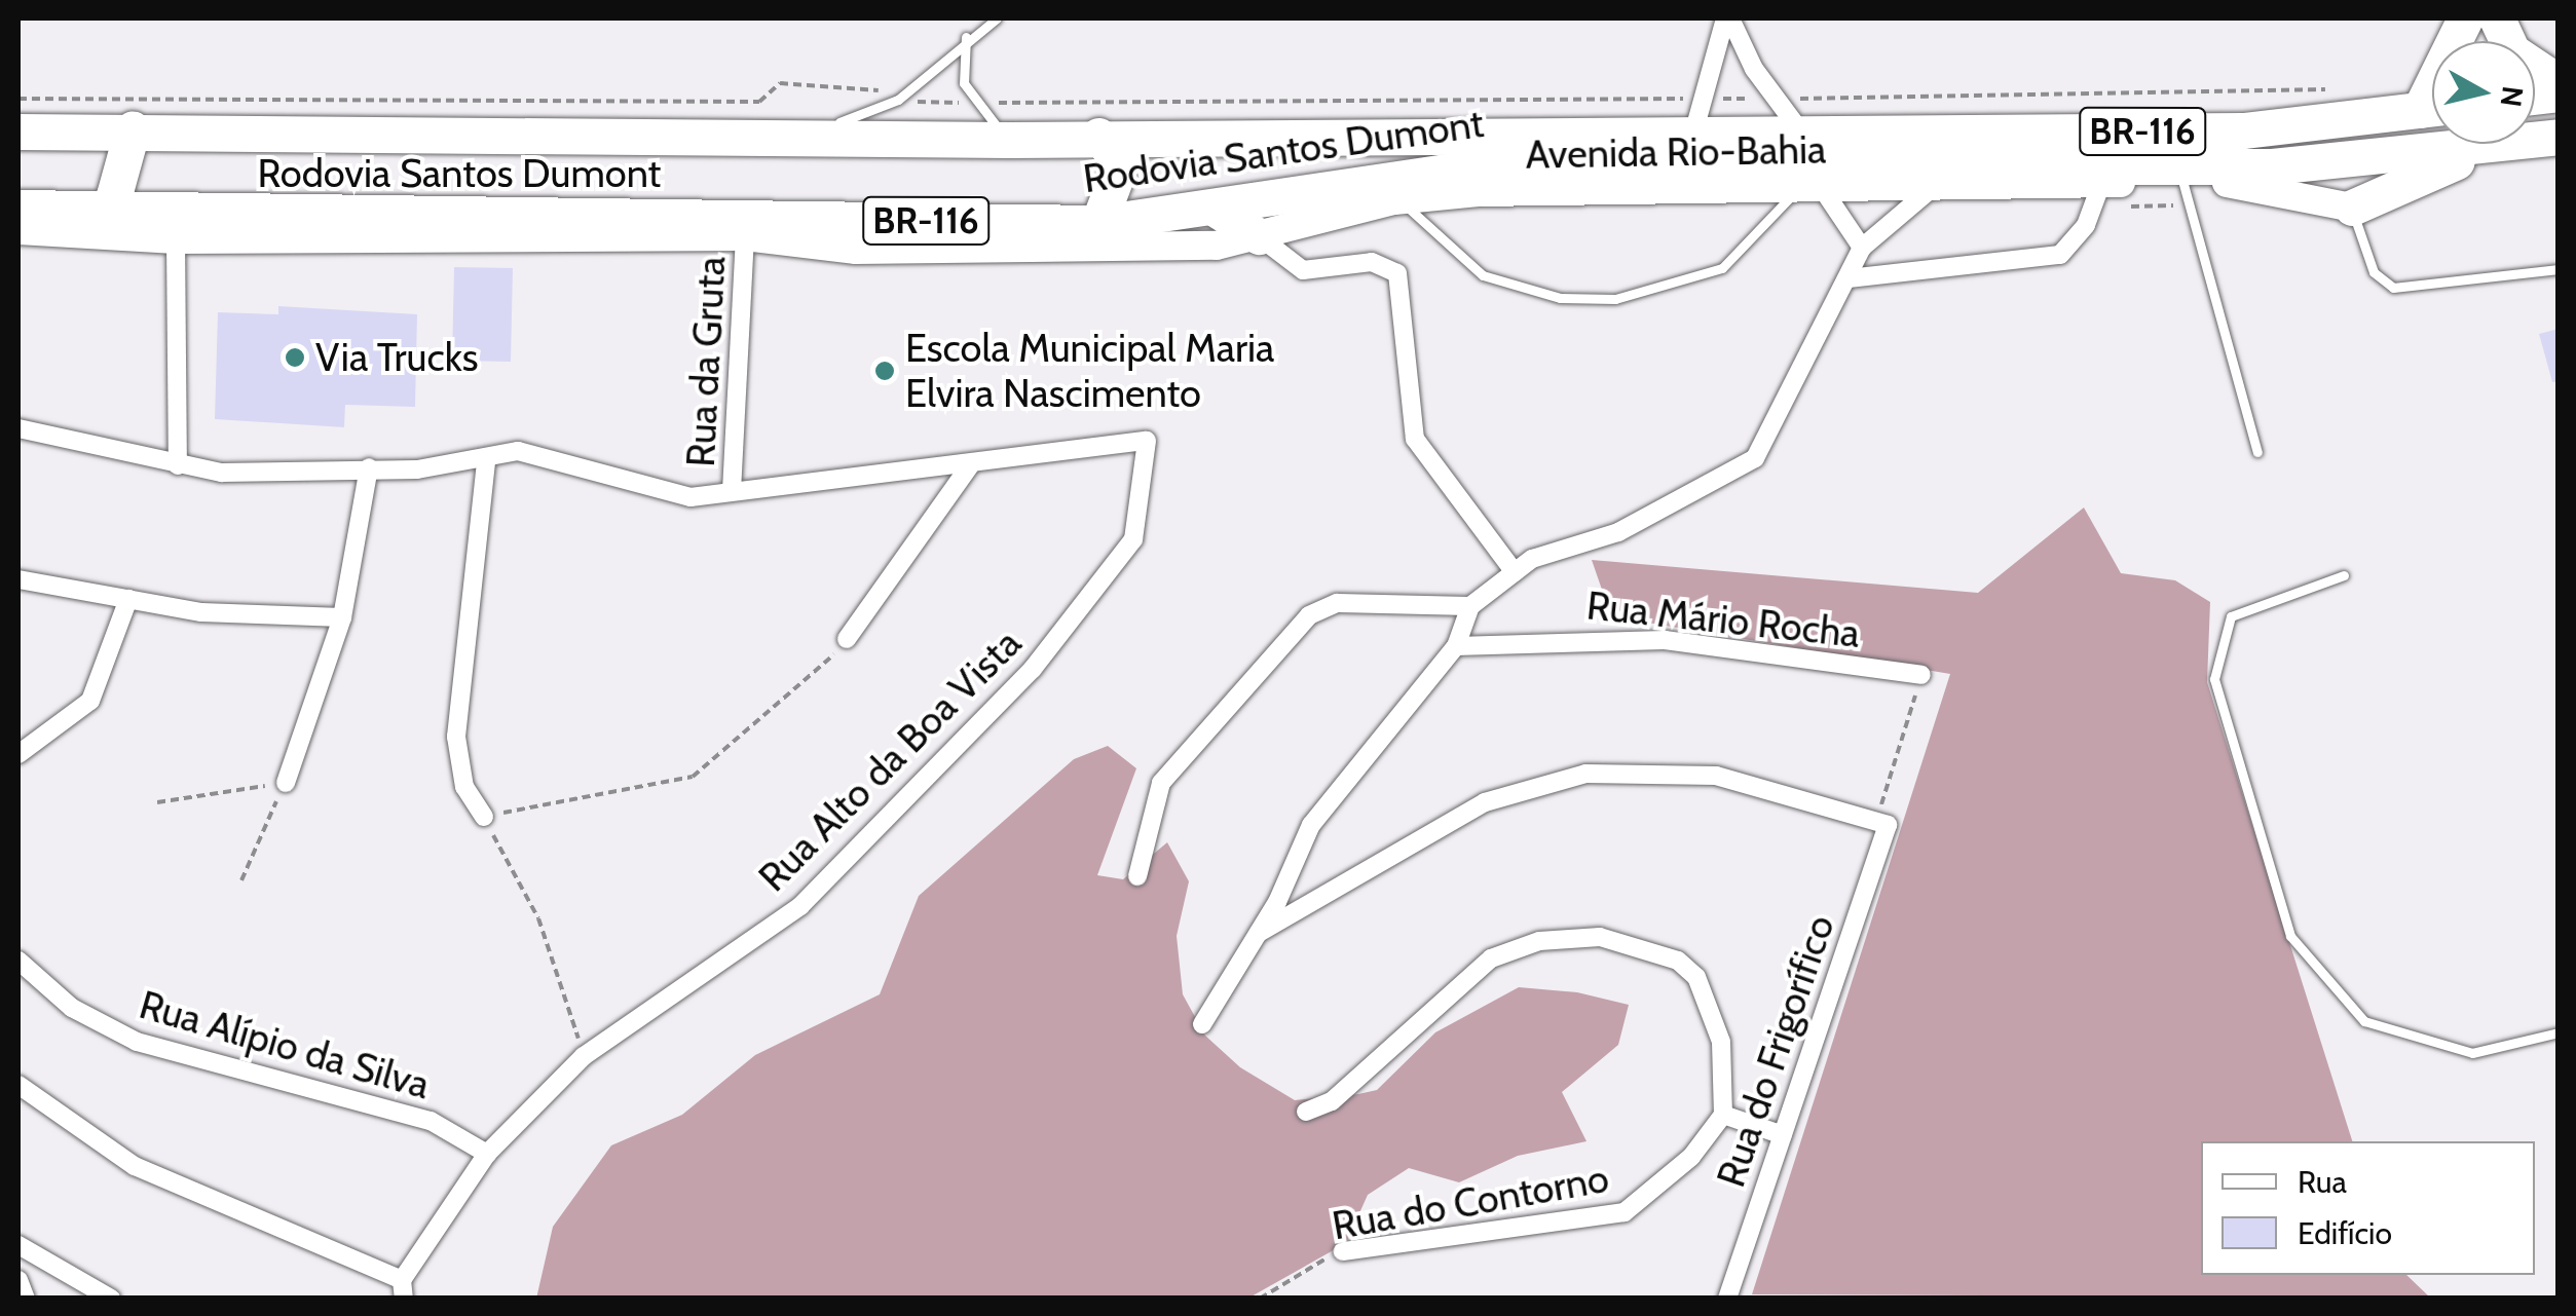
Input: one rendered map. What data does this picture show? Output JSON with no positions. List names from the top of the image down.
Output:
{
  "streets": {
    "highway": ["BR-116", "Rodovia Santos Dumont"],
    "street": [
      "Avenida Rio-Bahia",
      "Rua da Gruta",
      "Rua Mário Rocha",
      "Rua Alto da Boa Vista",
      "Rua Alípio da Silva",
      "Rua do Frigorífico",
      "Rua do Contorno"
    ]
  },
  "crossings": [
    ["Rodovia Santos Dumont", "Avenida Rio-Bahia"],
    ["Avenida Rio-Bahia", "Rua da Gruta"],
    ["Rua da Gruta", "Rua Alto da Boa Vista"],
    ["Rua Alto da Boa Vista", "Rua Alípio da Silva"]
  ],
  "places": ["Via Trucks", "Escola Municipal Maria Elvira Nascimento"],
  "legend": ["Rua", "Edifício"],
  "north": "right"
}
